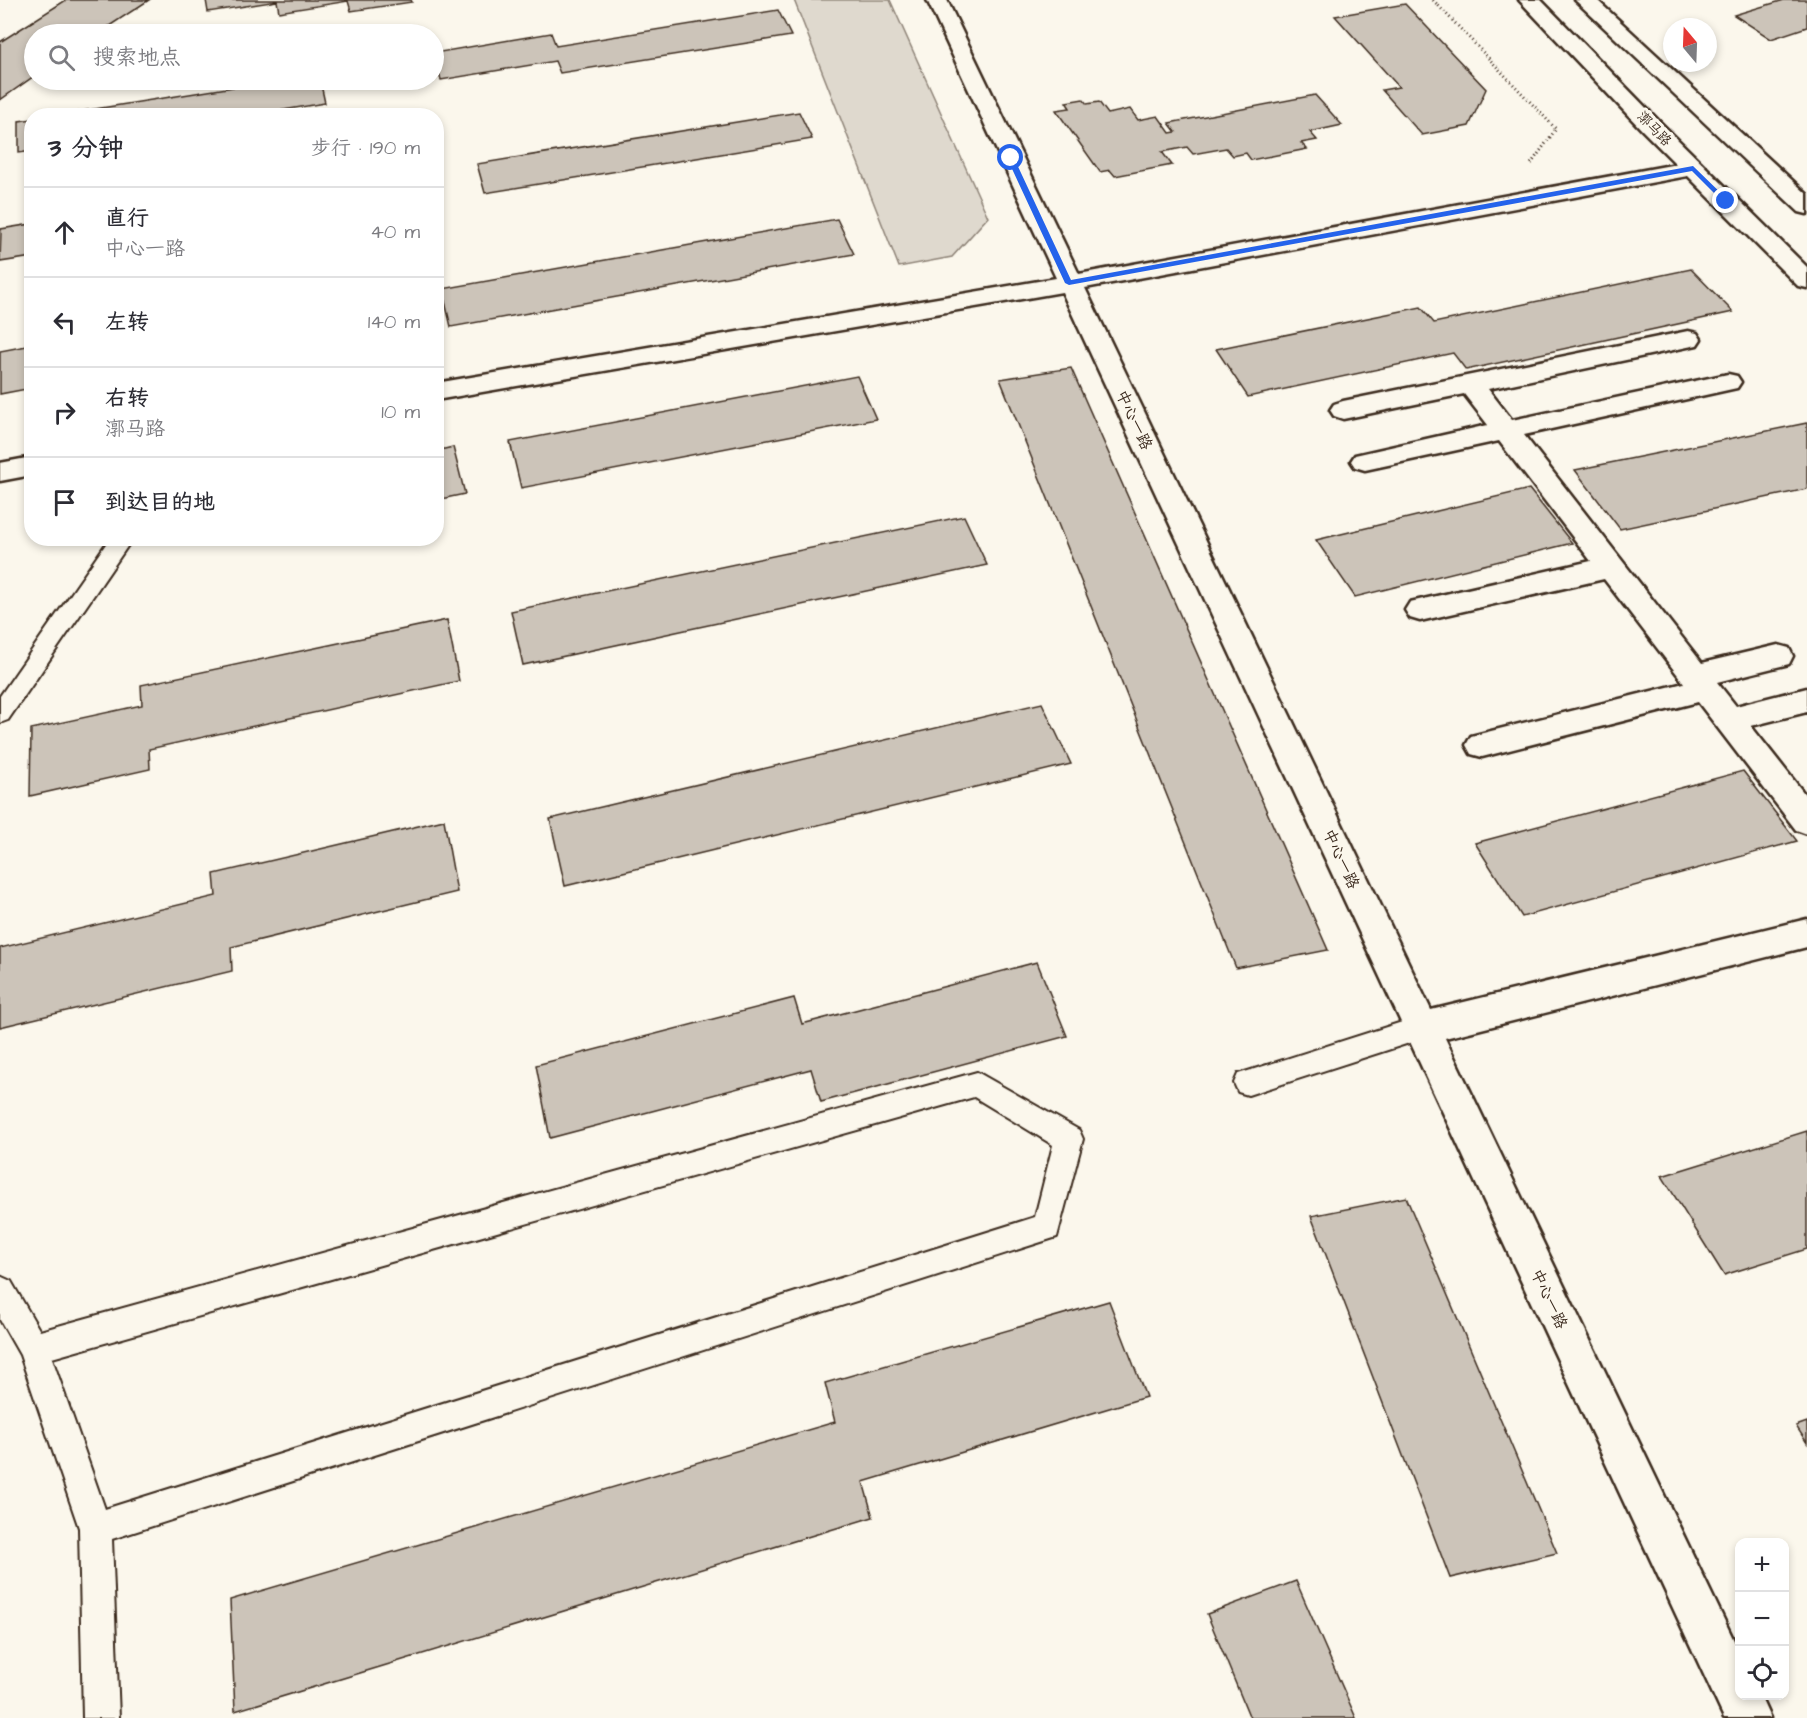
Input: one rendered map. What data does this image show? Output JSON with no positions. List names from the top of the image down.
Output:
{
  "streets": {
    "street": ["漷马路", "中心一路"]
  },
  "north": "top",
  "page": {
    "search": "搜索地点",
    "heading": ["3 分钟", "步行 · 190 m"],
    "list": [
      ["直行", "中心一路", "40 m"],
      ["左转", "140 m"],
      ["右转", "漷马路", "10 m"],
      "到达目的地"
    ],
    "map_buttons": ["+", "−"]
  }
}
